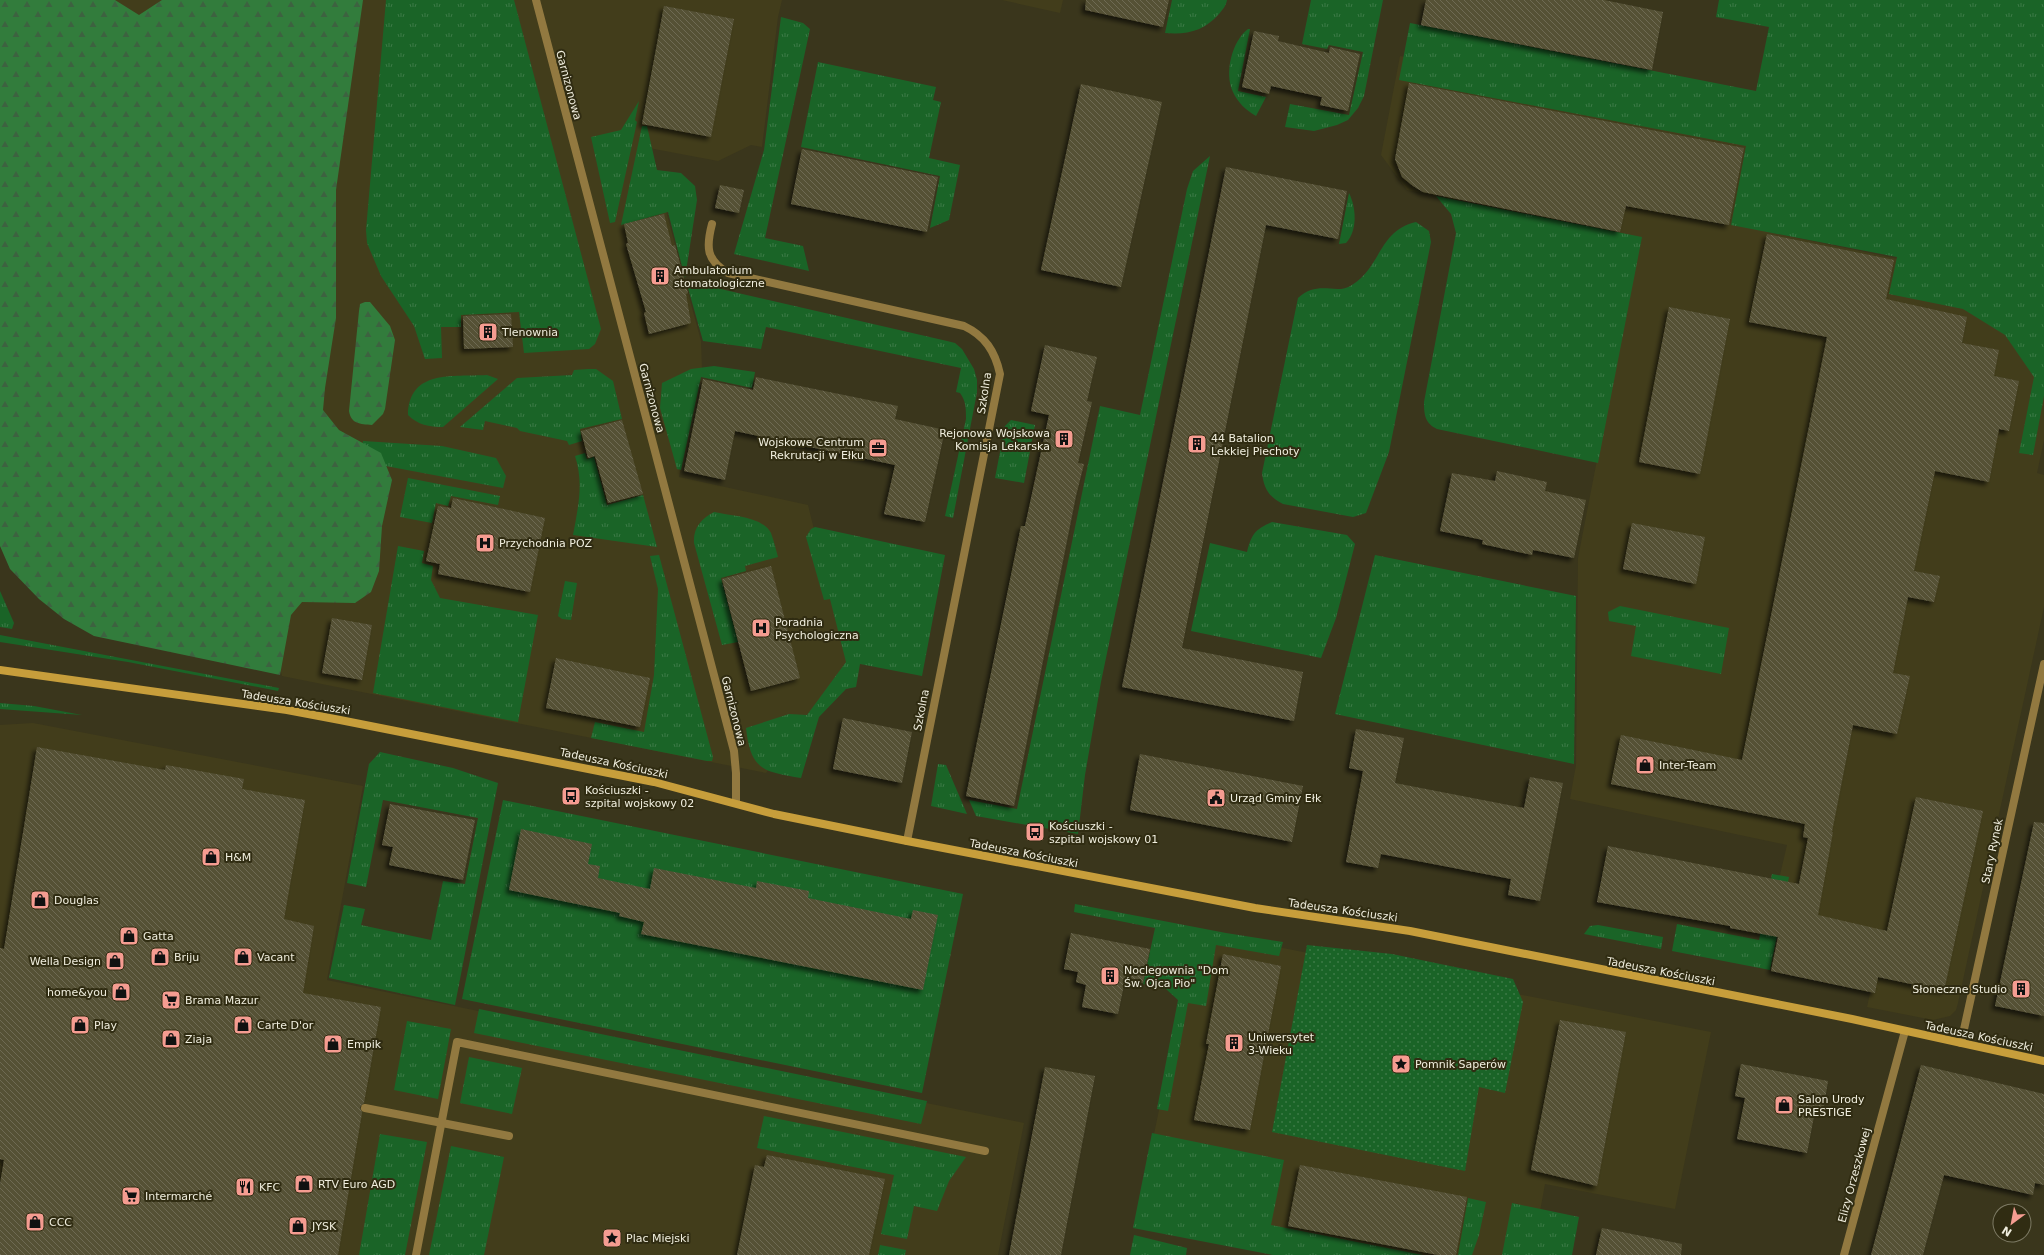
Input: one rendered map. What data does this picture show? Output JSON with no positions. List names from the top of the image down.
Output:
{
  "streets": {
    "street": [
      "Garnizonowa",
      "Szkolna",
      "Tadeusza Kościuszki",
      "Stary Rynek",
      "Elizy Orzeszkowej"
    ]
  },
  "crossings": [
    ["Garnizonowa", "Tadeusza Kościuszki"],
    ["Szkolna", "Tadeusza Kościuszki"],
    ["Tadeusza Kościuszki", "Stary Rynek"],
    ["Tadeusza Kościuszki", "Elizy Orzeszkowej"]
  ],
  "places": {
    "building": [
      "Ambulatorium stomatologiczne",
      "Tlenownia",
      "Rejonowa Wojskowa Komisja Lekarska",
      "44 Batalion Lekkiej Piechoty",
      "Noclegownia \"Dom Św. Ojca Pio\"",
      "Słoneczne Studio",
      "Uniwersytet 3-Wieku"
    ],
    "office": ["Wojskowe Centrum Rekrutacji w Ełku"],
    "hospital": ["Przychodnia POZ", "Poradnia Psychologiczna"],
    "shop": [
      "Inter-Team",
      "H&M",
      "Douglas",
      "Gatta",
      "Briju",
      "Vacant",
      "Wella Design",
      "home&you",
      "Play",
      "Carte D'or",
      "Ziaja",
      "Empik",
      "Salon Urody PRESTIGE",
      "RTV Euro AGD",
      "CCC",
      "JYSK"
    ],
    "bus stop": ["Kościuszki - szpital wojskowy 02", "Kościuszki - szpital wojskowy 01"],
    "public building": ["Urząd Gminy Ełk"],
    "supermarket": ["Brama Mazur", "Intermarché"],
    "place": ["Pomnik Saperów", "Plac Miejski"],
    "restaurant": ["KFC"]
  },
  "north": "bottom left"
}
